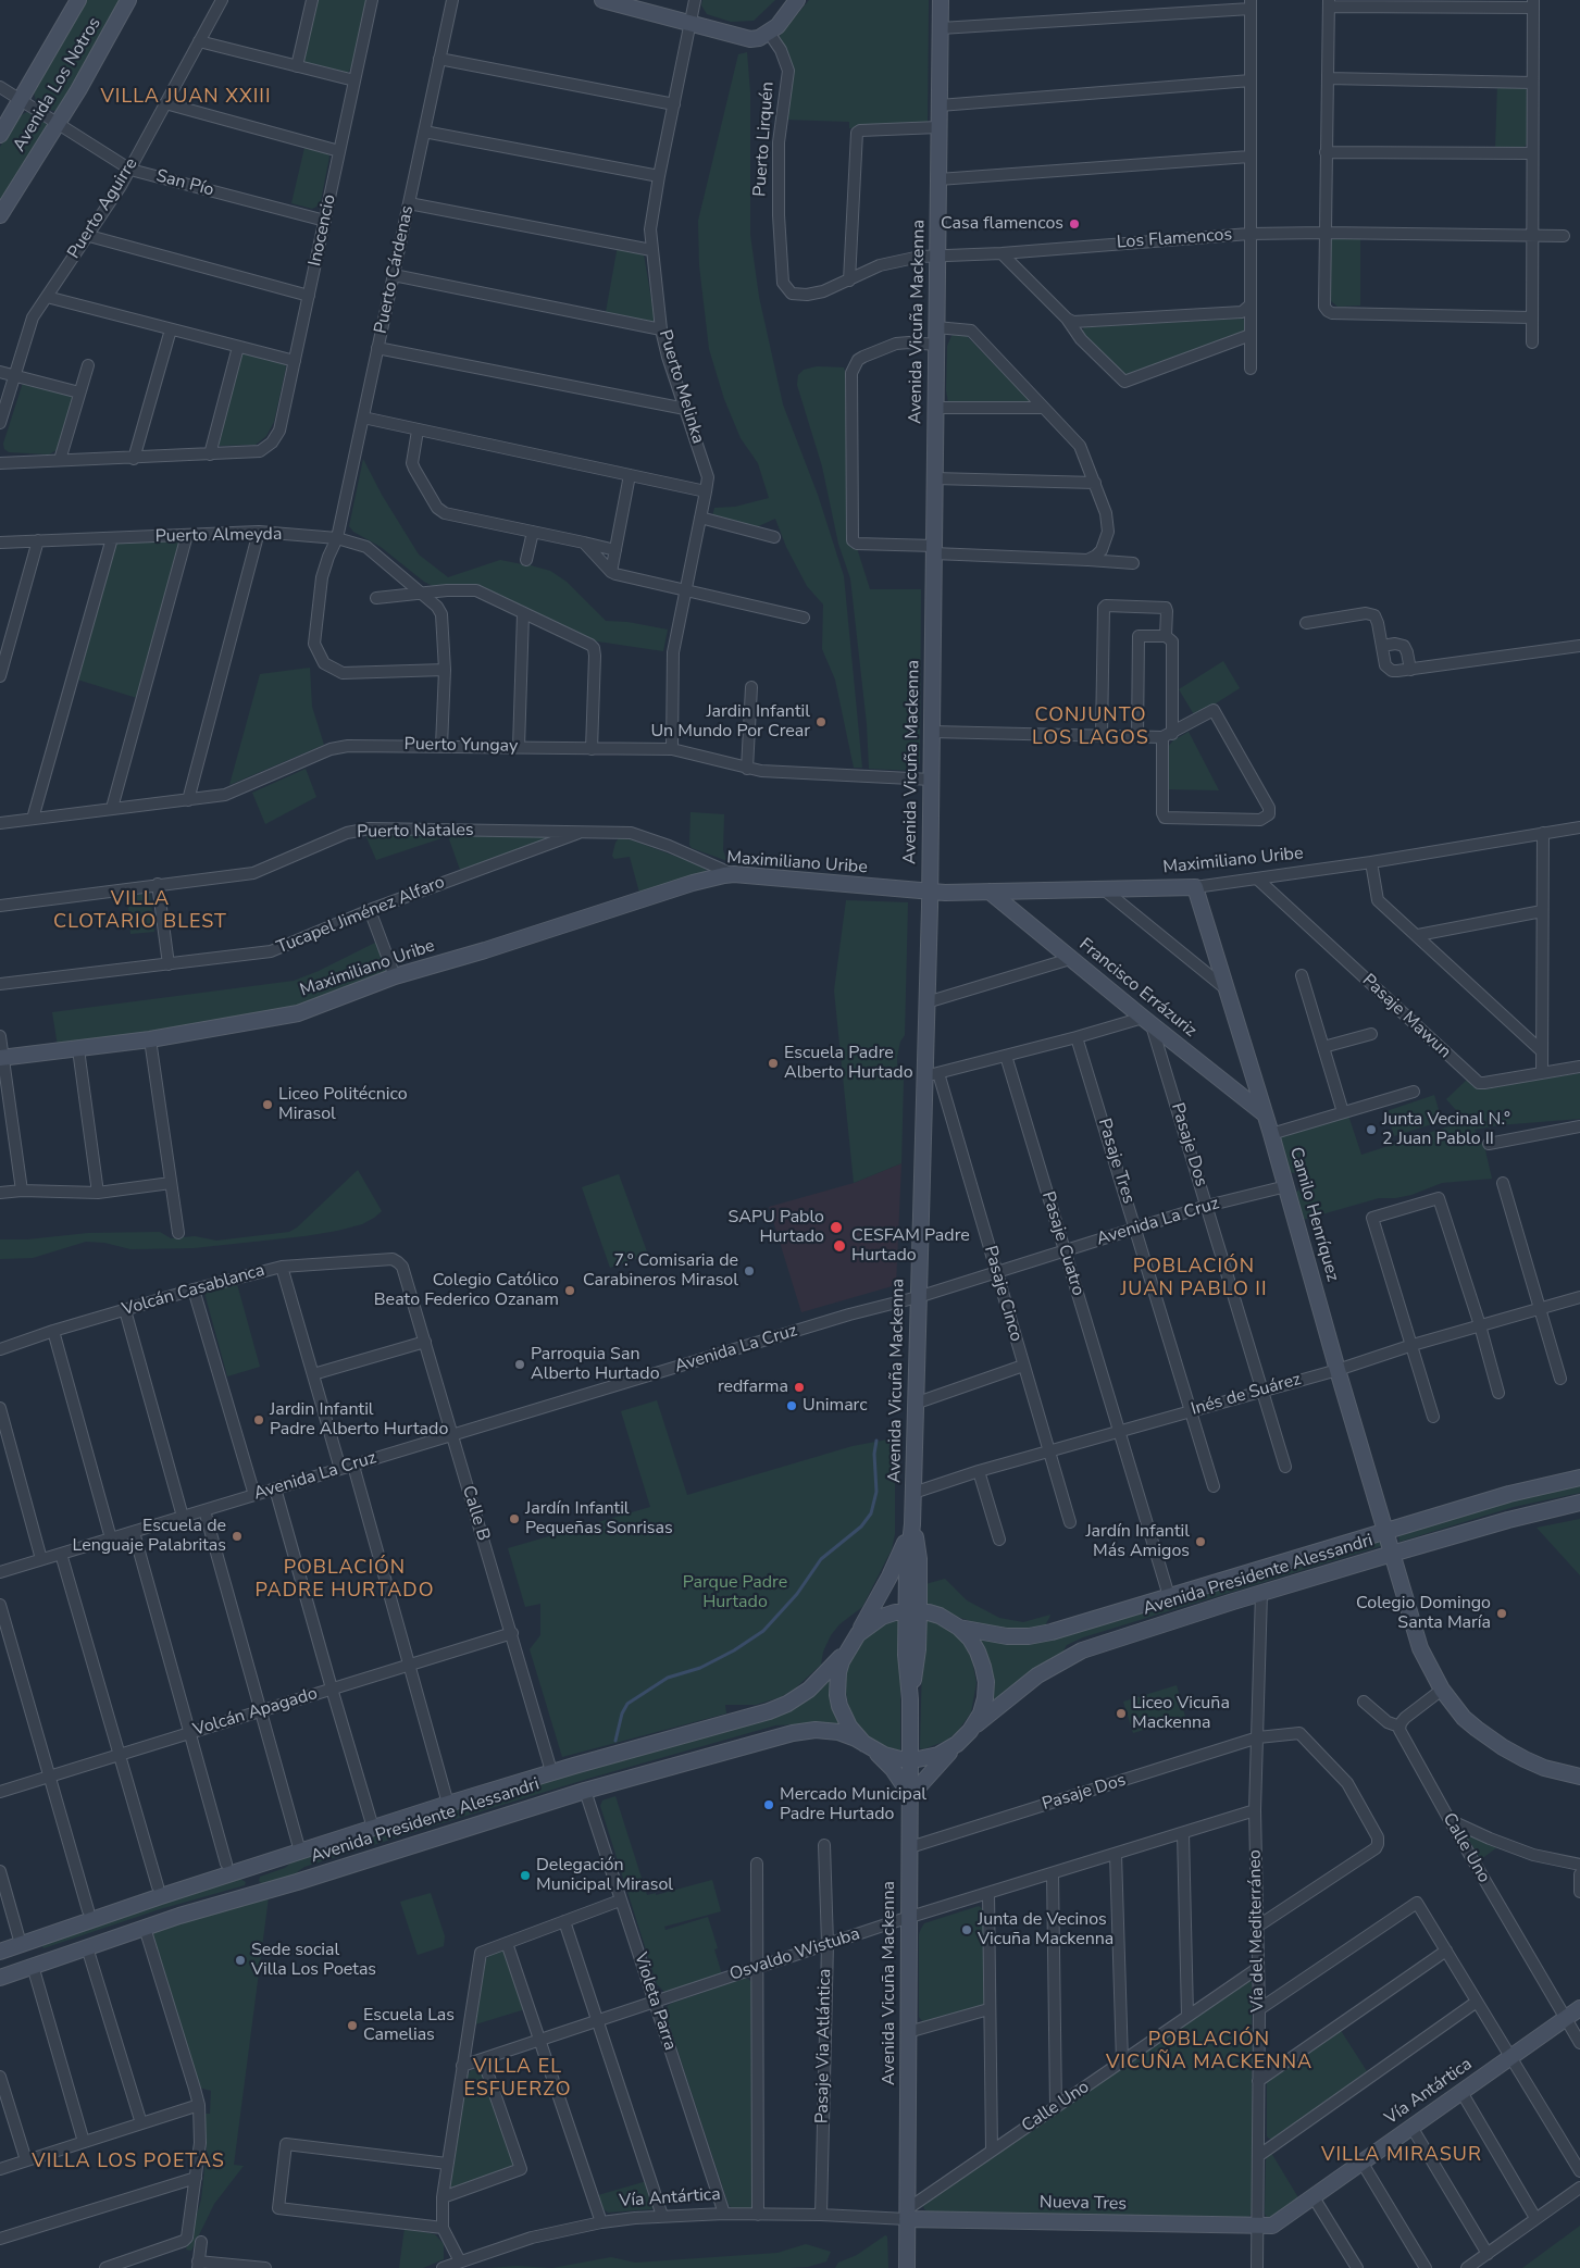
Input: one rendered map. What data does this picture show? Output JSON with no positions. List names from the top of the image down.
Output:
{
  "streets": {
    "street": [
      "Avenida Los Notros",
      "Puerto Lirquén",
      "San Pío",
      "Puerto Aguirre",
      "Inocencio",
      "Los Flamencos",
      "Puerto Cárdenas",
      "Avenida Vicuña Mackenna",
      "Puerto Melinka",
      "Puerto Almeyda",
      "Puerto Yungay",
      "Puerto Natales",
      "Maximiliano Uribe",
      "Tucapel Jiménez Alfaro",
      "Francisco Errázuriz",
      "Pasaje Mawun",
      "Pasaje Dos",
      "Pasaje Tres",
      "Camilo Henríquez",
      "Avenida La Cruz",
      "Pasaje Cuatro",
      "Volcán Casablanca",
      "Pasaje Cinco",
      "Inés de Suárez",
      "Calle B",
      "Avenida Presidente Alessandri",
      "Volcán Apagado",
      "Calle Uno",
      "Vía del Mediterráneo",
      "Osvaldo Wistuba",
      "Violeta Parra",
      "Pasaje Via Atlántica",
      "Vía Antártica",
      "Nueva Tres"
    ]
  },
  "crossings": [
    ["Avenida Los Notros", "San Pío"],
    ["Puerto Lirquén", "Los Flamencos"],
    ["San Pío", "Puerto Aguirre"],
    ["San Pío", "Inocencio"],
    ["Los Flamencos", "Avenida Vicuña Mackenna"],
    ["Puerto Cárdenas", "Puerto Almeyda"],
    ["Avenida Vicuña Mackenna", "Puerto Yungay"],
    ["Avenida Vicuña Mackenna", "Maximiliano Uribe"],
    ["Avenida Vicuña Mackenna", "Pasaje Dos"],
    ["Avenida Vicuña Mackenna", "Avenida La Cruz"],
    ["Avenida Vicuña Mackenna", "Pasaje Cinco"],
    ["Avenida Vicuña Mackenna", "Inés de Suárez"],
    ["Avenida Vicuña Mackenna", "Avenida Presidente Alessandri"],
    ["Avenida Vicuña Mackenna", "Calle Uno"],
    ["Avenida Vicuña Mackenna", "Osvaldo Wistuba"],
    ["Avenida Vicuña Mackenna", "Vía Antártica"],
    ["Avenida Vicuña Mackenna", "Nueva Tres"],
    ["Puerto Melinka", "Puerto Yungay"],
    ["Puerto Almeyda", "Puerto Yungay"],
    ["Puerto Natales", "Maximiliano Uribe"],
    ["Puerto Natales", "Tucapel Jiménez Alfaro"],
    ["Maximiliano Uribe", "Francisco Errázuriz"],
    ["Maximiliano Uribe", "Pasaje Mawun"],
    ["Maximiliano Uribe", "Camilo Henríquez"],
    ["Francisco Errázuriz", "Pasaje Dos"],
    ["Francisco Errázuriz", "Camilo Henríquez"],
    ["Pasaje Dos", "Avenida La Cruz"],
    ["Pasaje Dos", "Inés de Suárez"],
    ["Pasaje Dos", "Vía del Mediterráneo"],
    ["Pasaje Tres", "Avenida La Cruz"],
    ["Pasaje Tres", "Inés de Suárez"],
    ["Camilo Henríquez", "Avenida La Cruz"],
    ["Camilo Henríquez", "Inés de Suárez"],
    ["Camilo Henríquez", "Avenida Presidente Alessandri"],
    ["Avenida La Cruz", "Pasaje Cuatro"],
    ["Avenida La Cruz", "Pasaje Cinco"],
    ["Avenida La Cruz", "Calle B"],
    ["Pasaje Cuatro", "Inés de Suárez"],
    ["Pasaje Cuatro", "Avenida Presidente Alessandri"],
    ["Volcán Casablanca", "Calle B"],
    ["Pasaje Cinco", "Inés de Suárez"],
    ["Calle B", "Avenida Presidente Alessandri"],
    ["Calle B", "Volcán Apagado"],
    ["Avenida Presidente Alessandri", "Vía del Mediterráneo"],
    ["Avenida Presidente Alessandri", "Violeta Parra"],
    ["Calle Uno", "Vía del Mediterráneo"],
    ["Calle Uno", "Vía Antártica"],
    ["Calle Uno", "Nueva Tres"],
    ["Vía del Mediterráneo", "Osvaldo Wistuba"],
    ["Vía del Mediterráneo", "Vía Antártica"],
    ["Vía del Mediterráneo", "Nueva Tres"],
    ["Osvaldo Wistuba", "Violeta Parra"],
    ["Osvaldo Wistuba", "Pasaje Via Atlántica"],
    ["Violeta Parra", "Vía Antártica"],
    ["Pasaje Via Atlántica", "Vía Antártica"],
    ["Vía Antártica", "Nueva Tres"]
  ],
  "districts": [
    "VILLA JUAN XXIII",
    "CONJUNTO LOS LAGOS",
    "VILLA CLOTARIO BLEST",
    "POBLACIÓN JUAN PABLO II",
    "POBLACIÓN PADRE HURTADO",
    "POBLACIÓN VICUÑA MACKENNA",
    "VILLA EL ESFUERZO",
    "VILLA MIRASUR",
    "VILLA LOS POETAS"
  ],
  "parks": ["Parque Padre Hurtado"],
  "places": [
    "Casa flamencos",
    "Jardin Infantil Un Mundo Por Crear",
    "Escuela Padre Alberto Hurtado",
    "Liceo Politécnico Mirasol",
    "Junta Vecinal N.° 2 Juan Pablo II",
    "SAPU Pablo Hurtado",
    "CESFAM Padre Hurtado",
    "7.º Comisaria de Carabineros Mirasol",
    "Colegio Católico Beato Federico Ozanam",
    "Parroquia San Alberto Hurtado",
    "redfarma",
    "Unimarc",
    "Jardin Infantil Padre Alberto Hurtado",
    "Jardín Infantil Pequeñas Sonrisas",
    "Escuela de Lenguaje Palabritas",
    "Jardín Infantil Más Amigos",
    "Colegio Domingo Santa María",
    "Liceo Vicuña Mackenna",
    "Mercado Municipal Padre Hurtado",
    "Delegación Municipal Mirasol",
    "Junta de Vecinos Vicuña Mackenna",
    "Sede social Villa Los Poetas",
    "Escuela Las Camelias"
  ]
}
